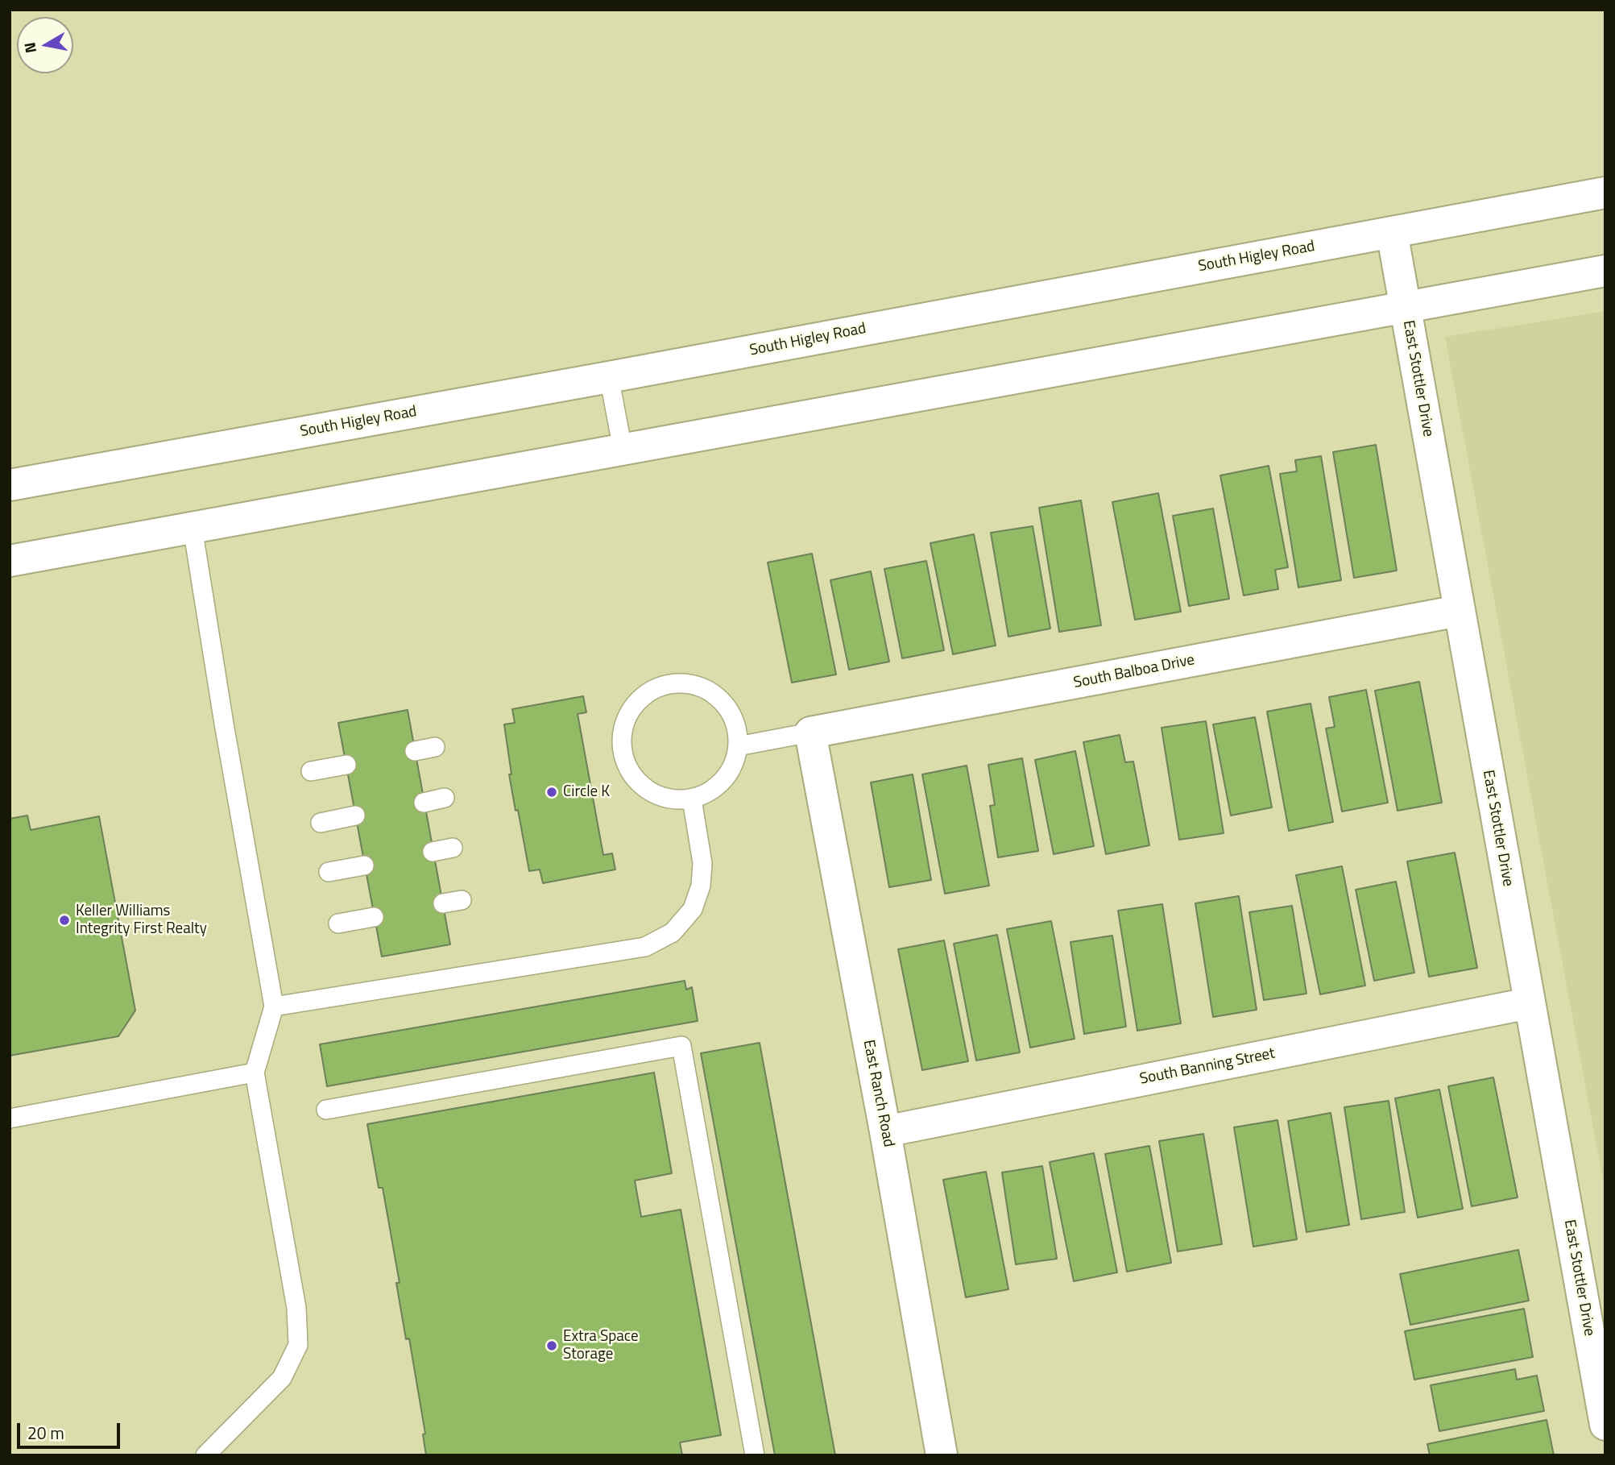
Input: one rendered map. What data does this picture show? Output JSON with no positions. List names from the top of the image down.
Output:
{
  "streets": {
    "street": [
      "South Higley Road",
      "East Stottler Drive",
      "South Balboa Drive",
      "South Banning Street",
      "East Ranch Road"
    ]
  },
  "crossings": [
    ["South Higley Road", "East Stottler Drive"],
    ["East Stottler Drive", "South Balboa Drive"],
    ["East Stottler Drive", "South Banning Street"],
    ["South Balboa Drive", "East Ranch Road"],
    ["South Banning Street", "East Ranch Road"]
  ],
  "places": ["Circle K", "Keller Williams Integrity First Realty", "Extra Space Storage"],
  "scale_bar": "20 m",
  "north": "left"
}
